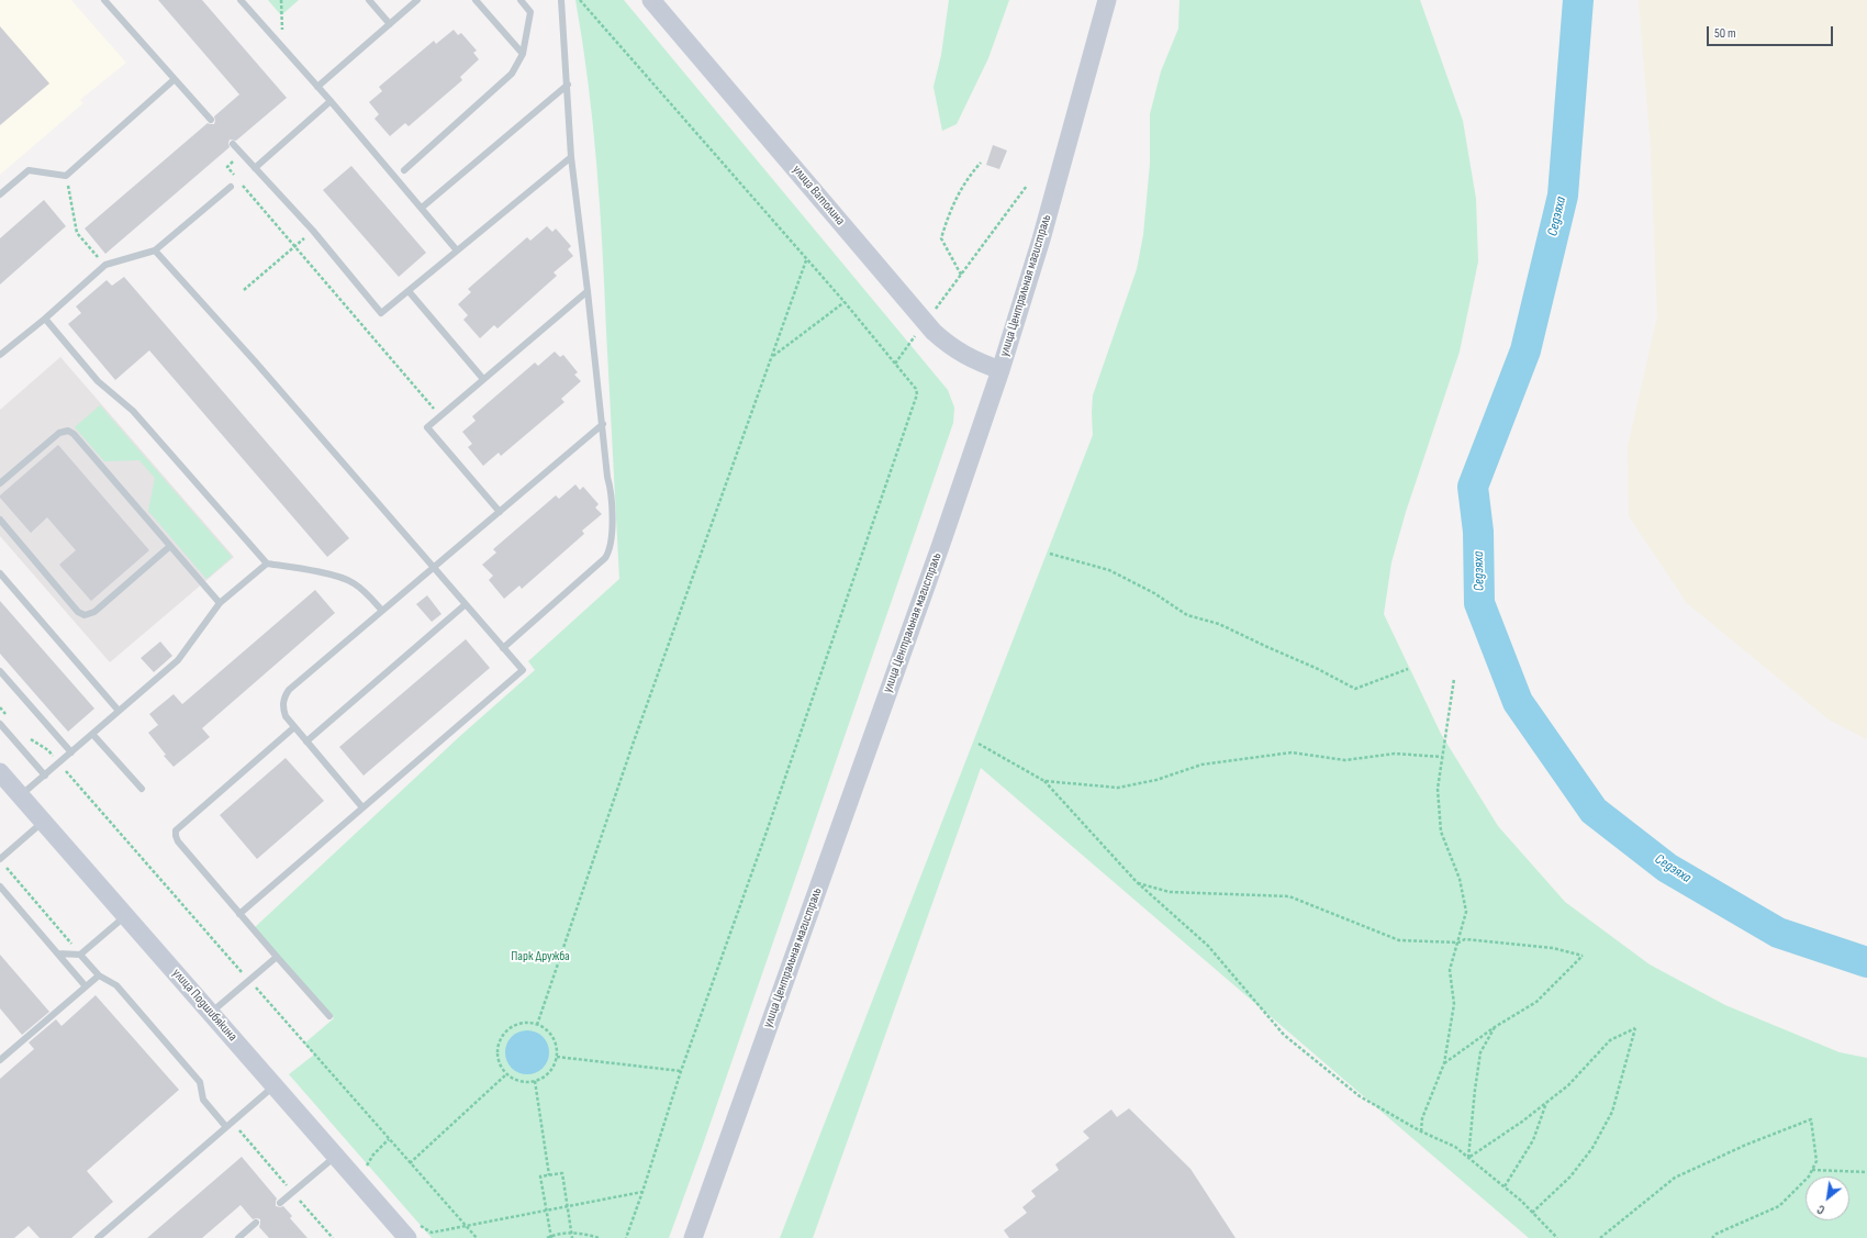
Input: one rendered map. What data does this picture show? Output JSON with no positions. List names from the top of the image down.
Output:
{
  "streets": {
    "main road": ["улица Ватолина", "улица Центральная магистраль", "улица Подшибякина"]
  },
  "crossings": [
    ["улица Ватолина", "улица Центральная магистраль"]
  ],
  "water": ["Седэяха"],
  "parks": ["Парк Дружба"],
  "scale_bar": "50 m",
  "north": "bottom left"
}
